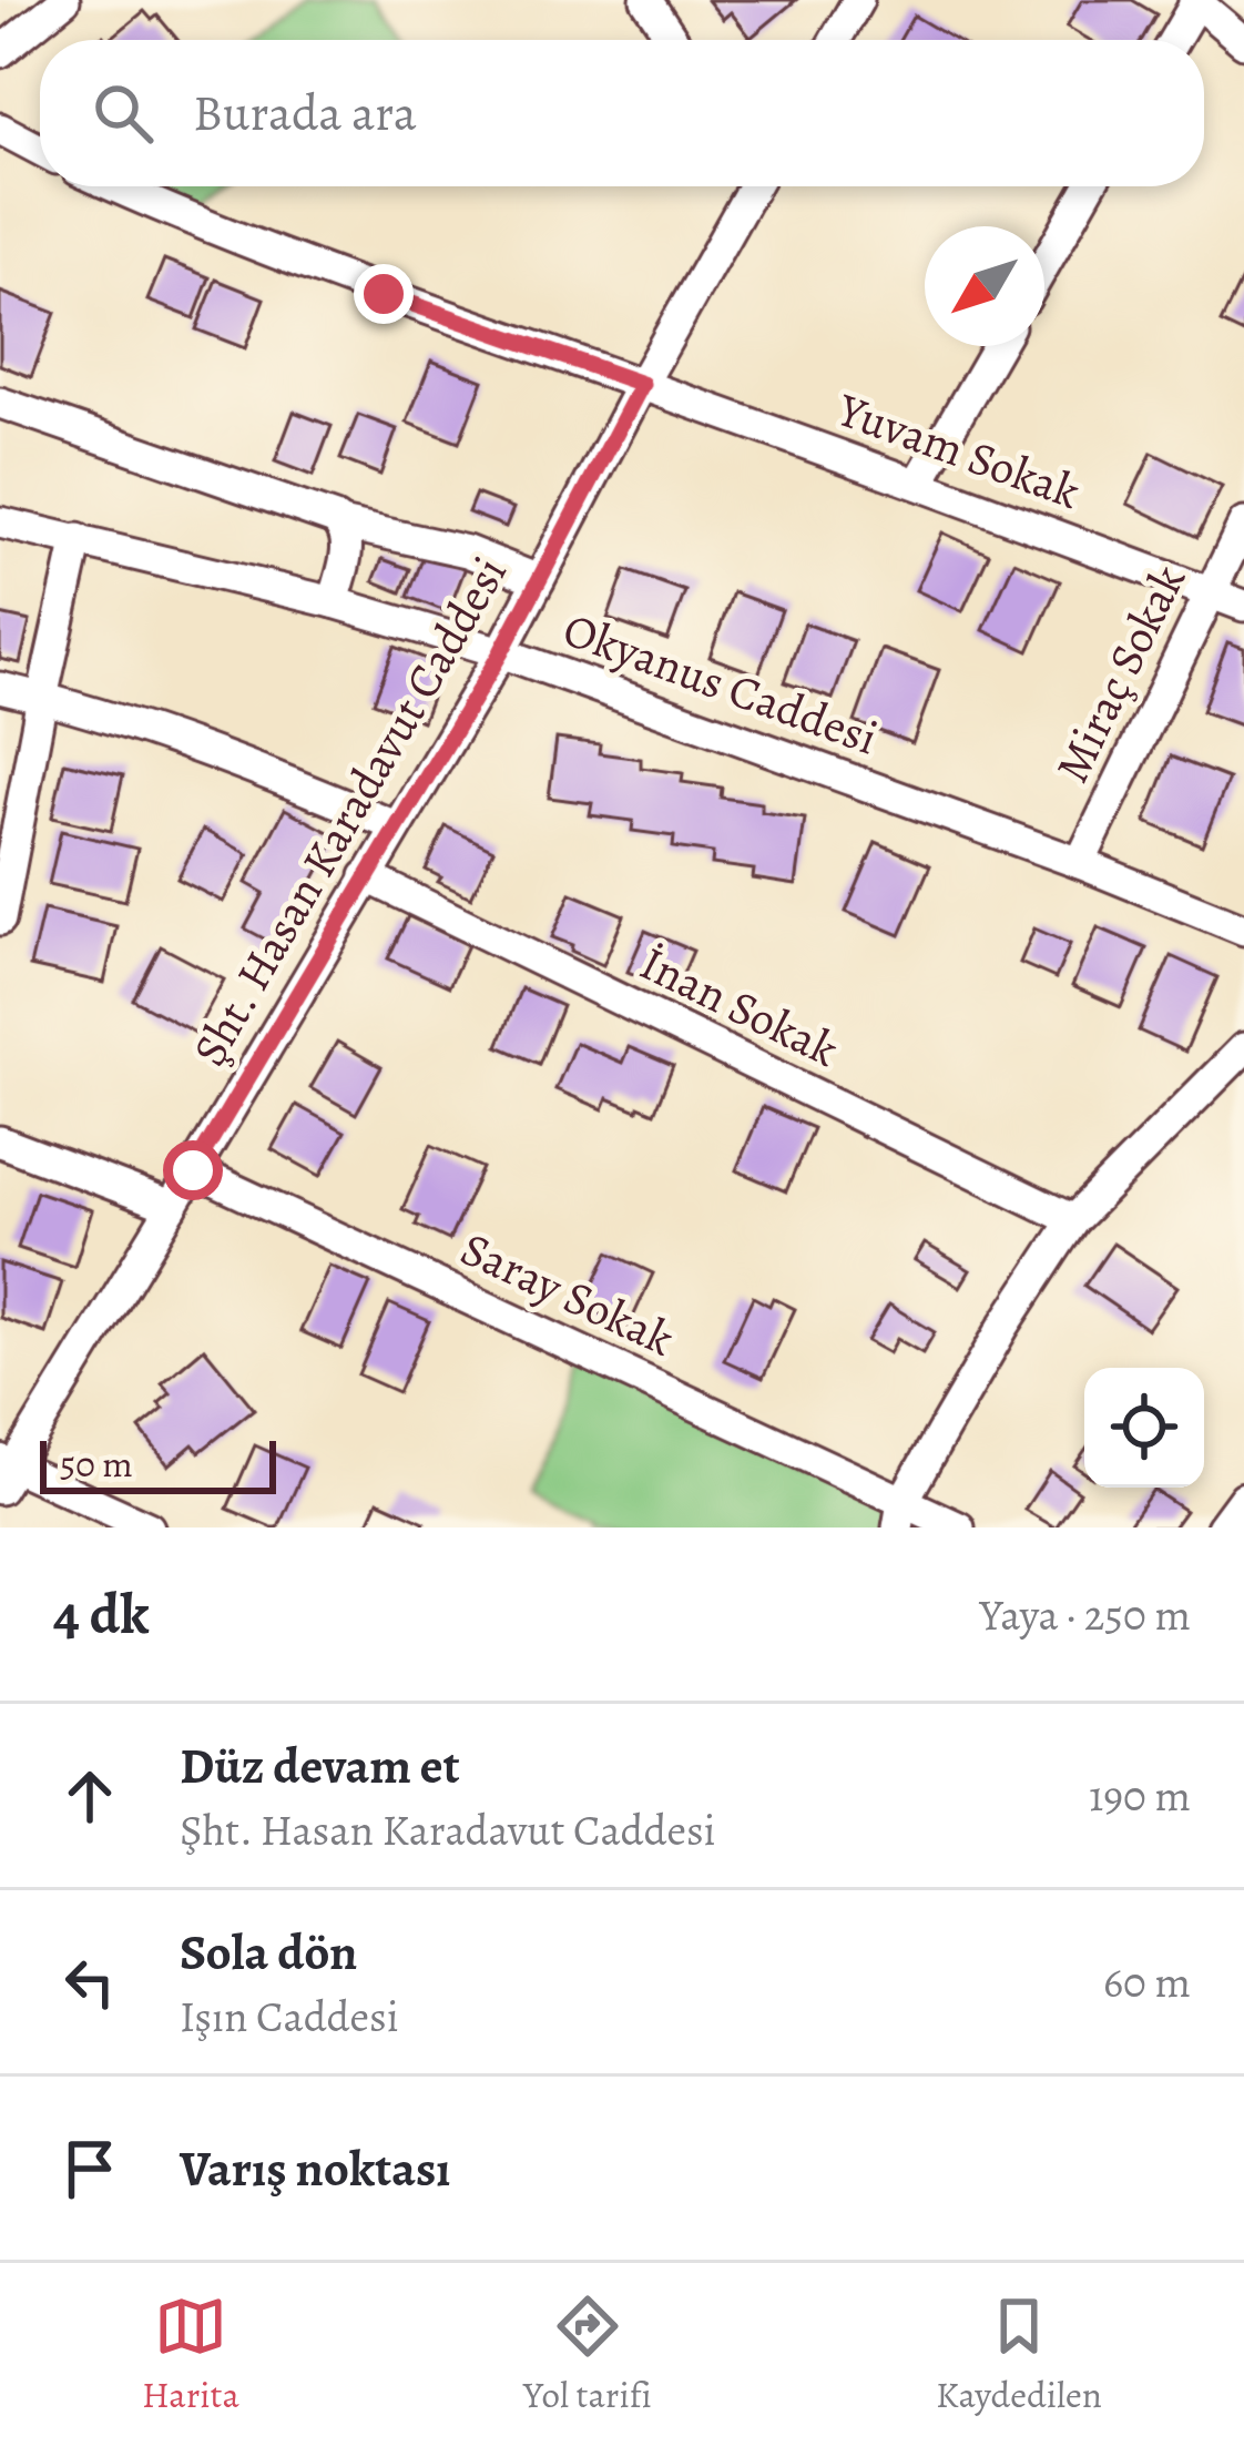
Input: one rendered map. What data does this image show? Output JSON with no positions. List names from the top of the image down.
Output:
{
  "streets": {
    "street": [
      "Yuvam Sokak",
      "Miraç Sokak",
      "Okyanus Caddesi",
      "Şht. Hasan Karadavut Caddesi",
      "İnan Sokak",
      "Saray Sokak"
    ]
  },
  "crossings": [
    ["Yuvam Sokak", "Miraç Sokak"],
    ["Yuvam Sokak", "Şht. Hasan Karadavut Caddesi"],
    ["Miraç Sokak", "Okyanus Caddesi"],
    ["Okyanus Caddesi", "Şht. Hasan Karadavut Caddesi"],
    ["Şht. Hasan Karadavut Caddesi", "İnan Sokak"],
    ["Şht. Hasan Karadavut Caddesi", "Saray Sokak"]
  ],
  "scale_bar": "50 m",
  "north": "bottom left",
  "page": {
    "search": "Burada ara",
    "scale": "50 m",
    "heading": ["4 dk", "Yaya · 250 m"],
    "list": [
      ["Düz devam et", "Şht. Hasan Karadavut Caddesi", "190 m"],
      ["Sola dön", "Işın Caddesi", "60 m"],
      "Varış noktası"
    ],
    "nav": ["Harita", "Yol tarifi", "Kaydedilen"]
  }
}
